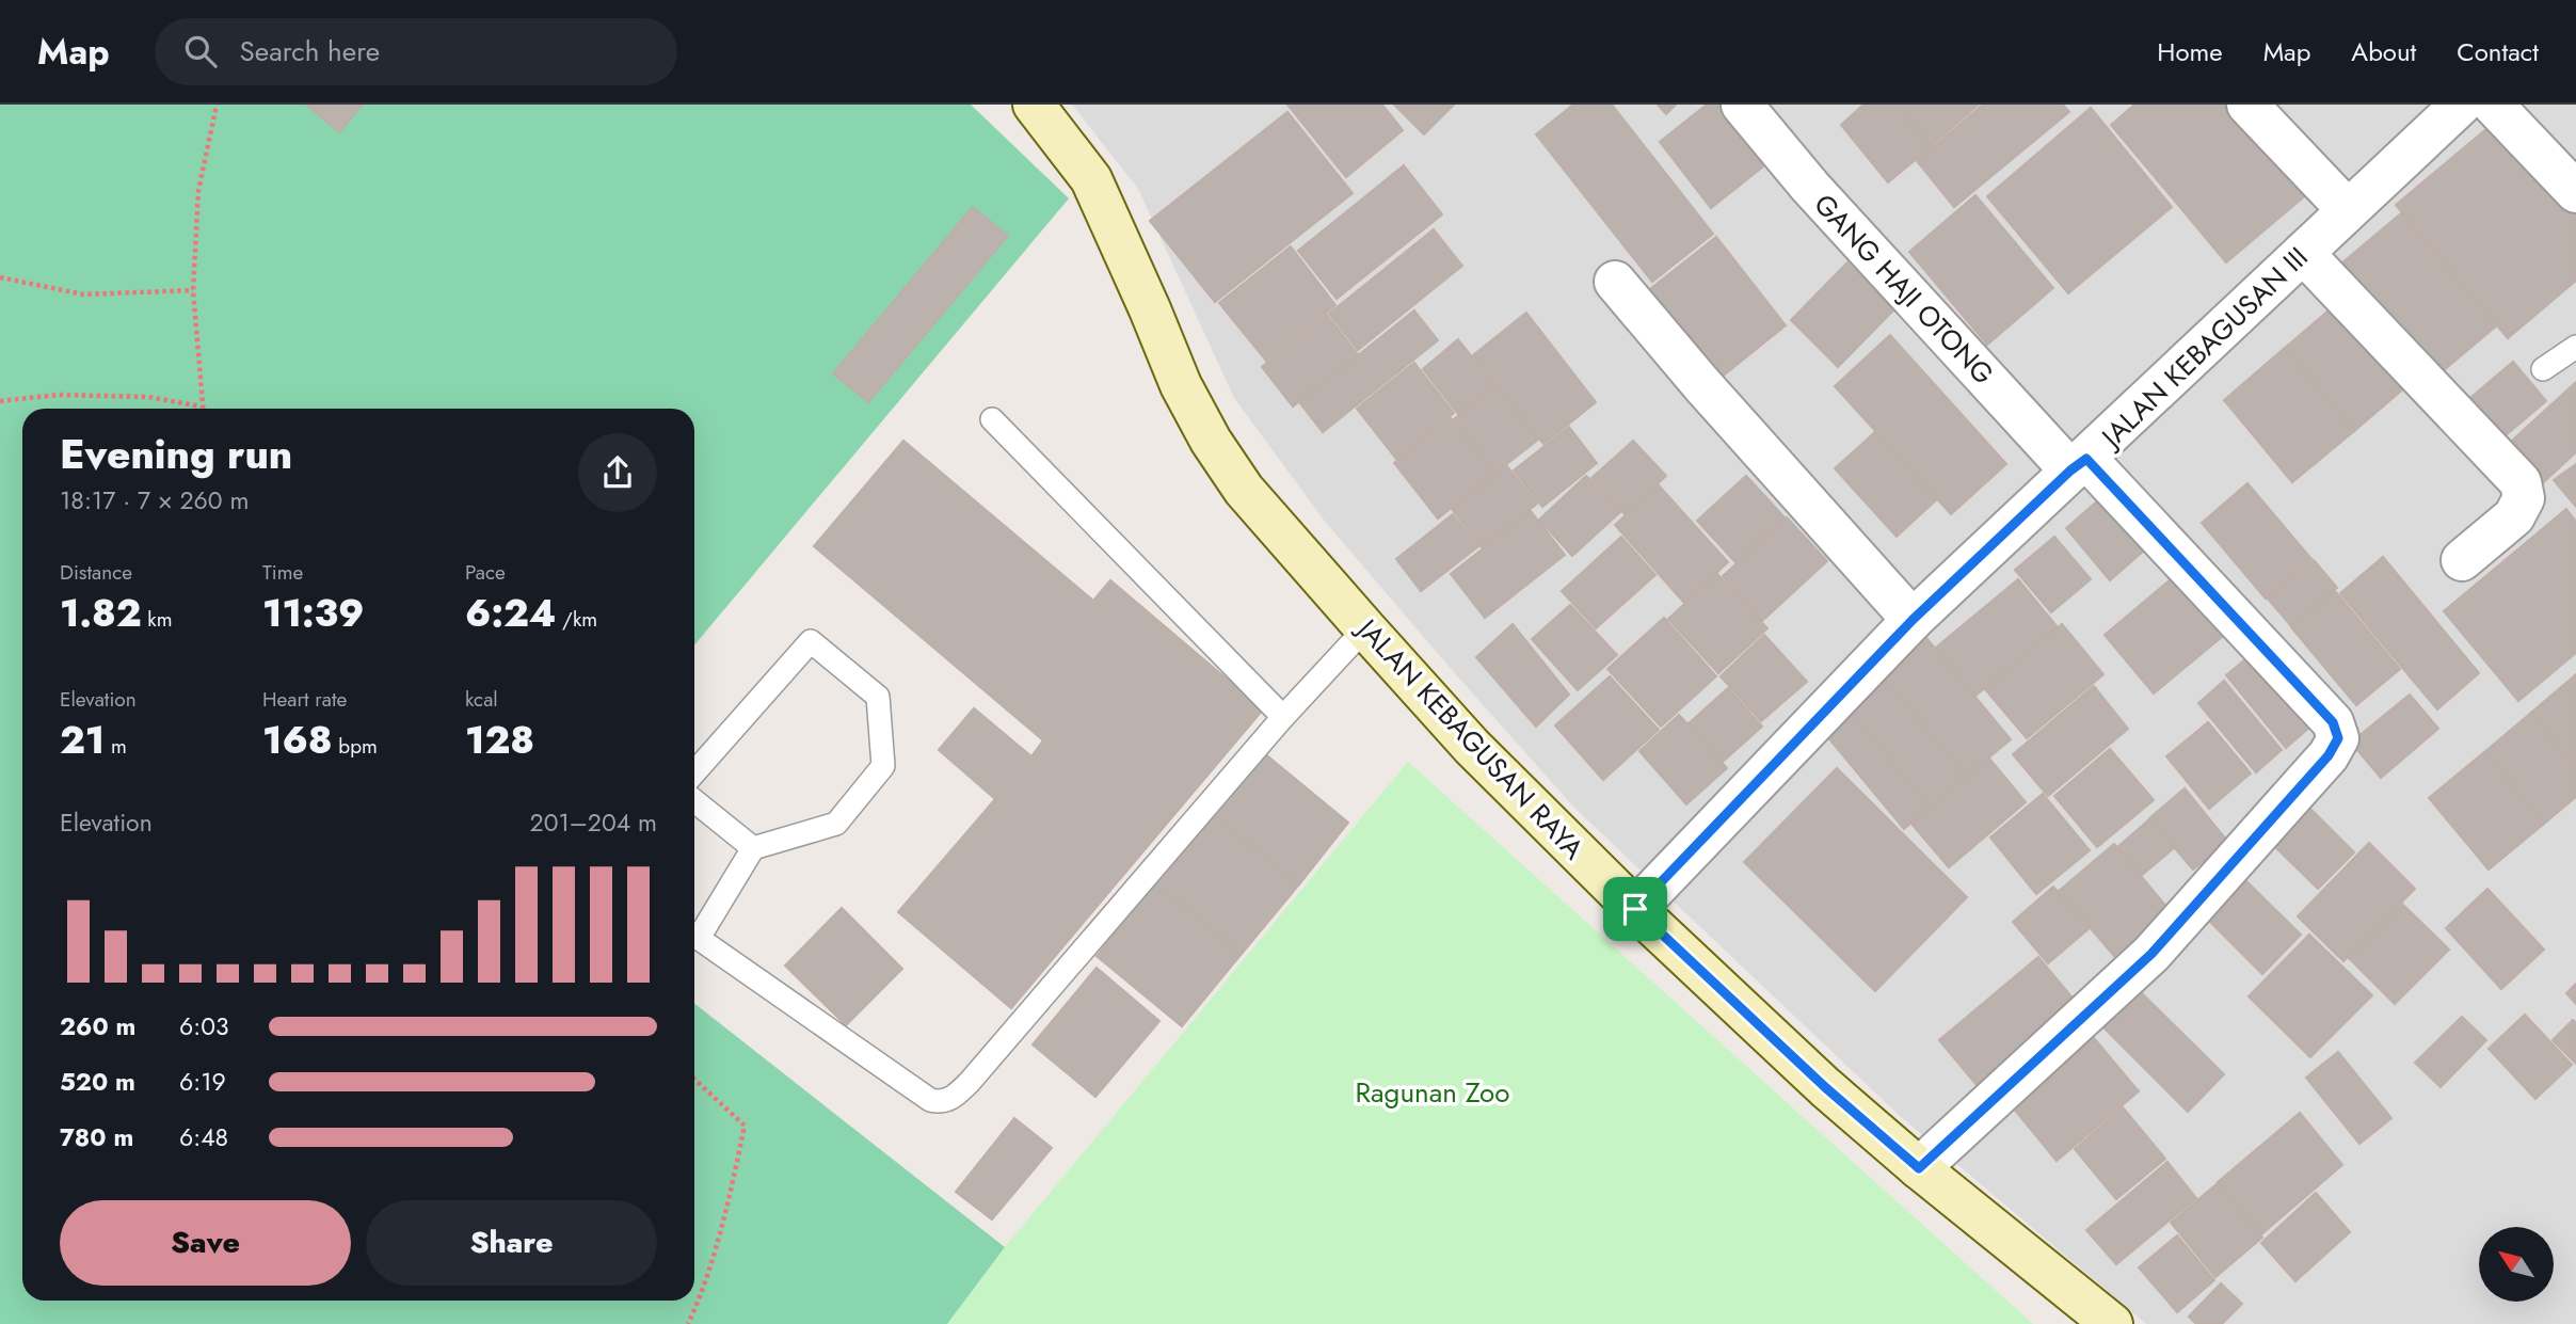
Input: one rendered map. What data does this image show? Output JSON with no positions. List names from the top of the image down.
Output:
{
  "streets": {
    "main road": ["JALAN KEBAGUSAN RAYA"],
    "street": ["GANG HAJI OTONG", "JALAN KEBAGUSAN III"]
  },
  "crossings": [
    ["GANG HAJI OTONG", "JALAN KEBAGUSAN III"],
    ["GANG HAJI OTONG", "JALAN KEBAGUSAN RAYA"],
    ["JALAN KEBAGUSAN III", "JALAN KEBAGUSAN RAYA"]
  ],
  "parks": ["Ragunan Zoo"],
  "north": "top left",
  "page": {
    "header": "Map",
    "search": "Search here",
    "nav": [
      "Home",
      "Map",
      "About",
      "Contact"
    ],
    "heading": ["Evening run", "18:17 · 7 × 260 m"],
    "stats": [
      ["Distance", "1.82 km"],
      ["Time", "11:39"],
      ["Pace", "6:24 /km"],
      ["Elevation", "21 m"],
      ["Heart rate", "168 bpm"],
      ["kcal", "128"]
    ],
    "chart": ["Elevation", "201–204 m"],
    "list": [
      {
        "name": "260 m",
        "note": "6:03"
      },
      {
        "name": "520 m",
        "note": "6:19"
      },
      {
        "name": "780 m",
        "note": "6:48"
      }
    ],
    "buttons": ["Save", "Share"]
  }
}
